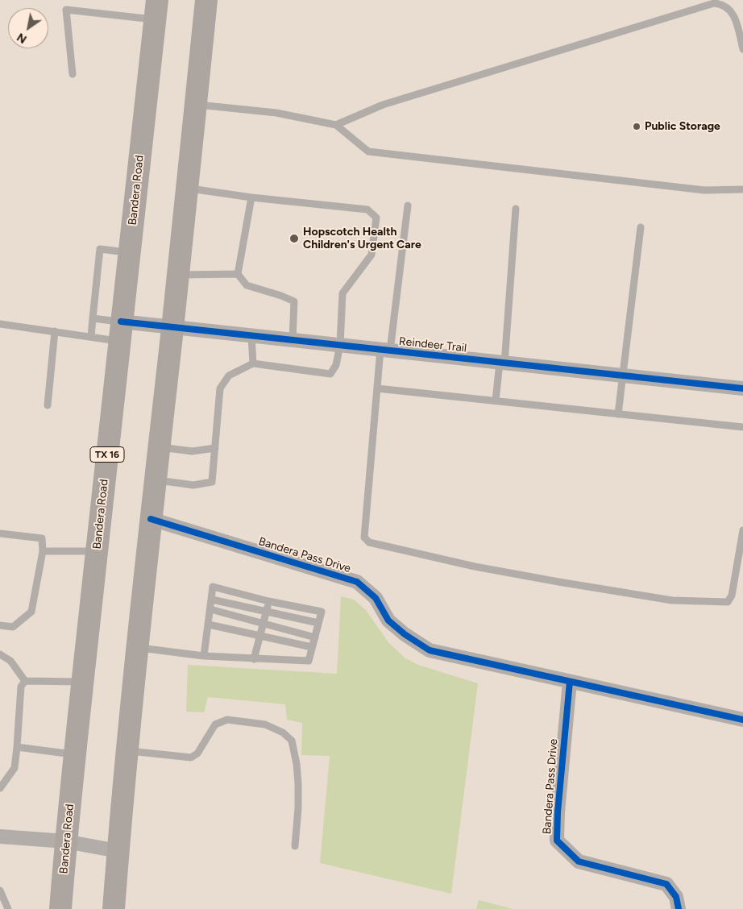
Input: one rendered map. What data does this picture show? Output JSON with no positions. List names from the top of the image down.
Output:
{
  "streets": {
    "main road": ["Bandera Road", "TX 16"],
    "street": ["Reindeer Trail", "Bandera Pass Drive"]
  },
  "crossings": [
    ["Bandera Road", "Reindeer Trail"]
  ],
  "places": ["Public Storage", "Hopscotch Health Children's Urgent Care"],
  "north": "bottom left"
}
